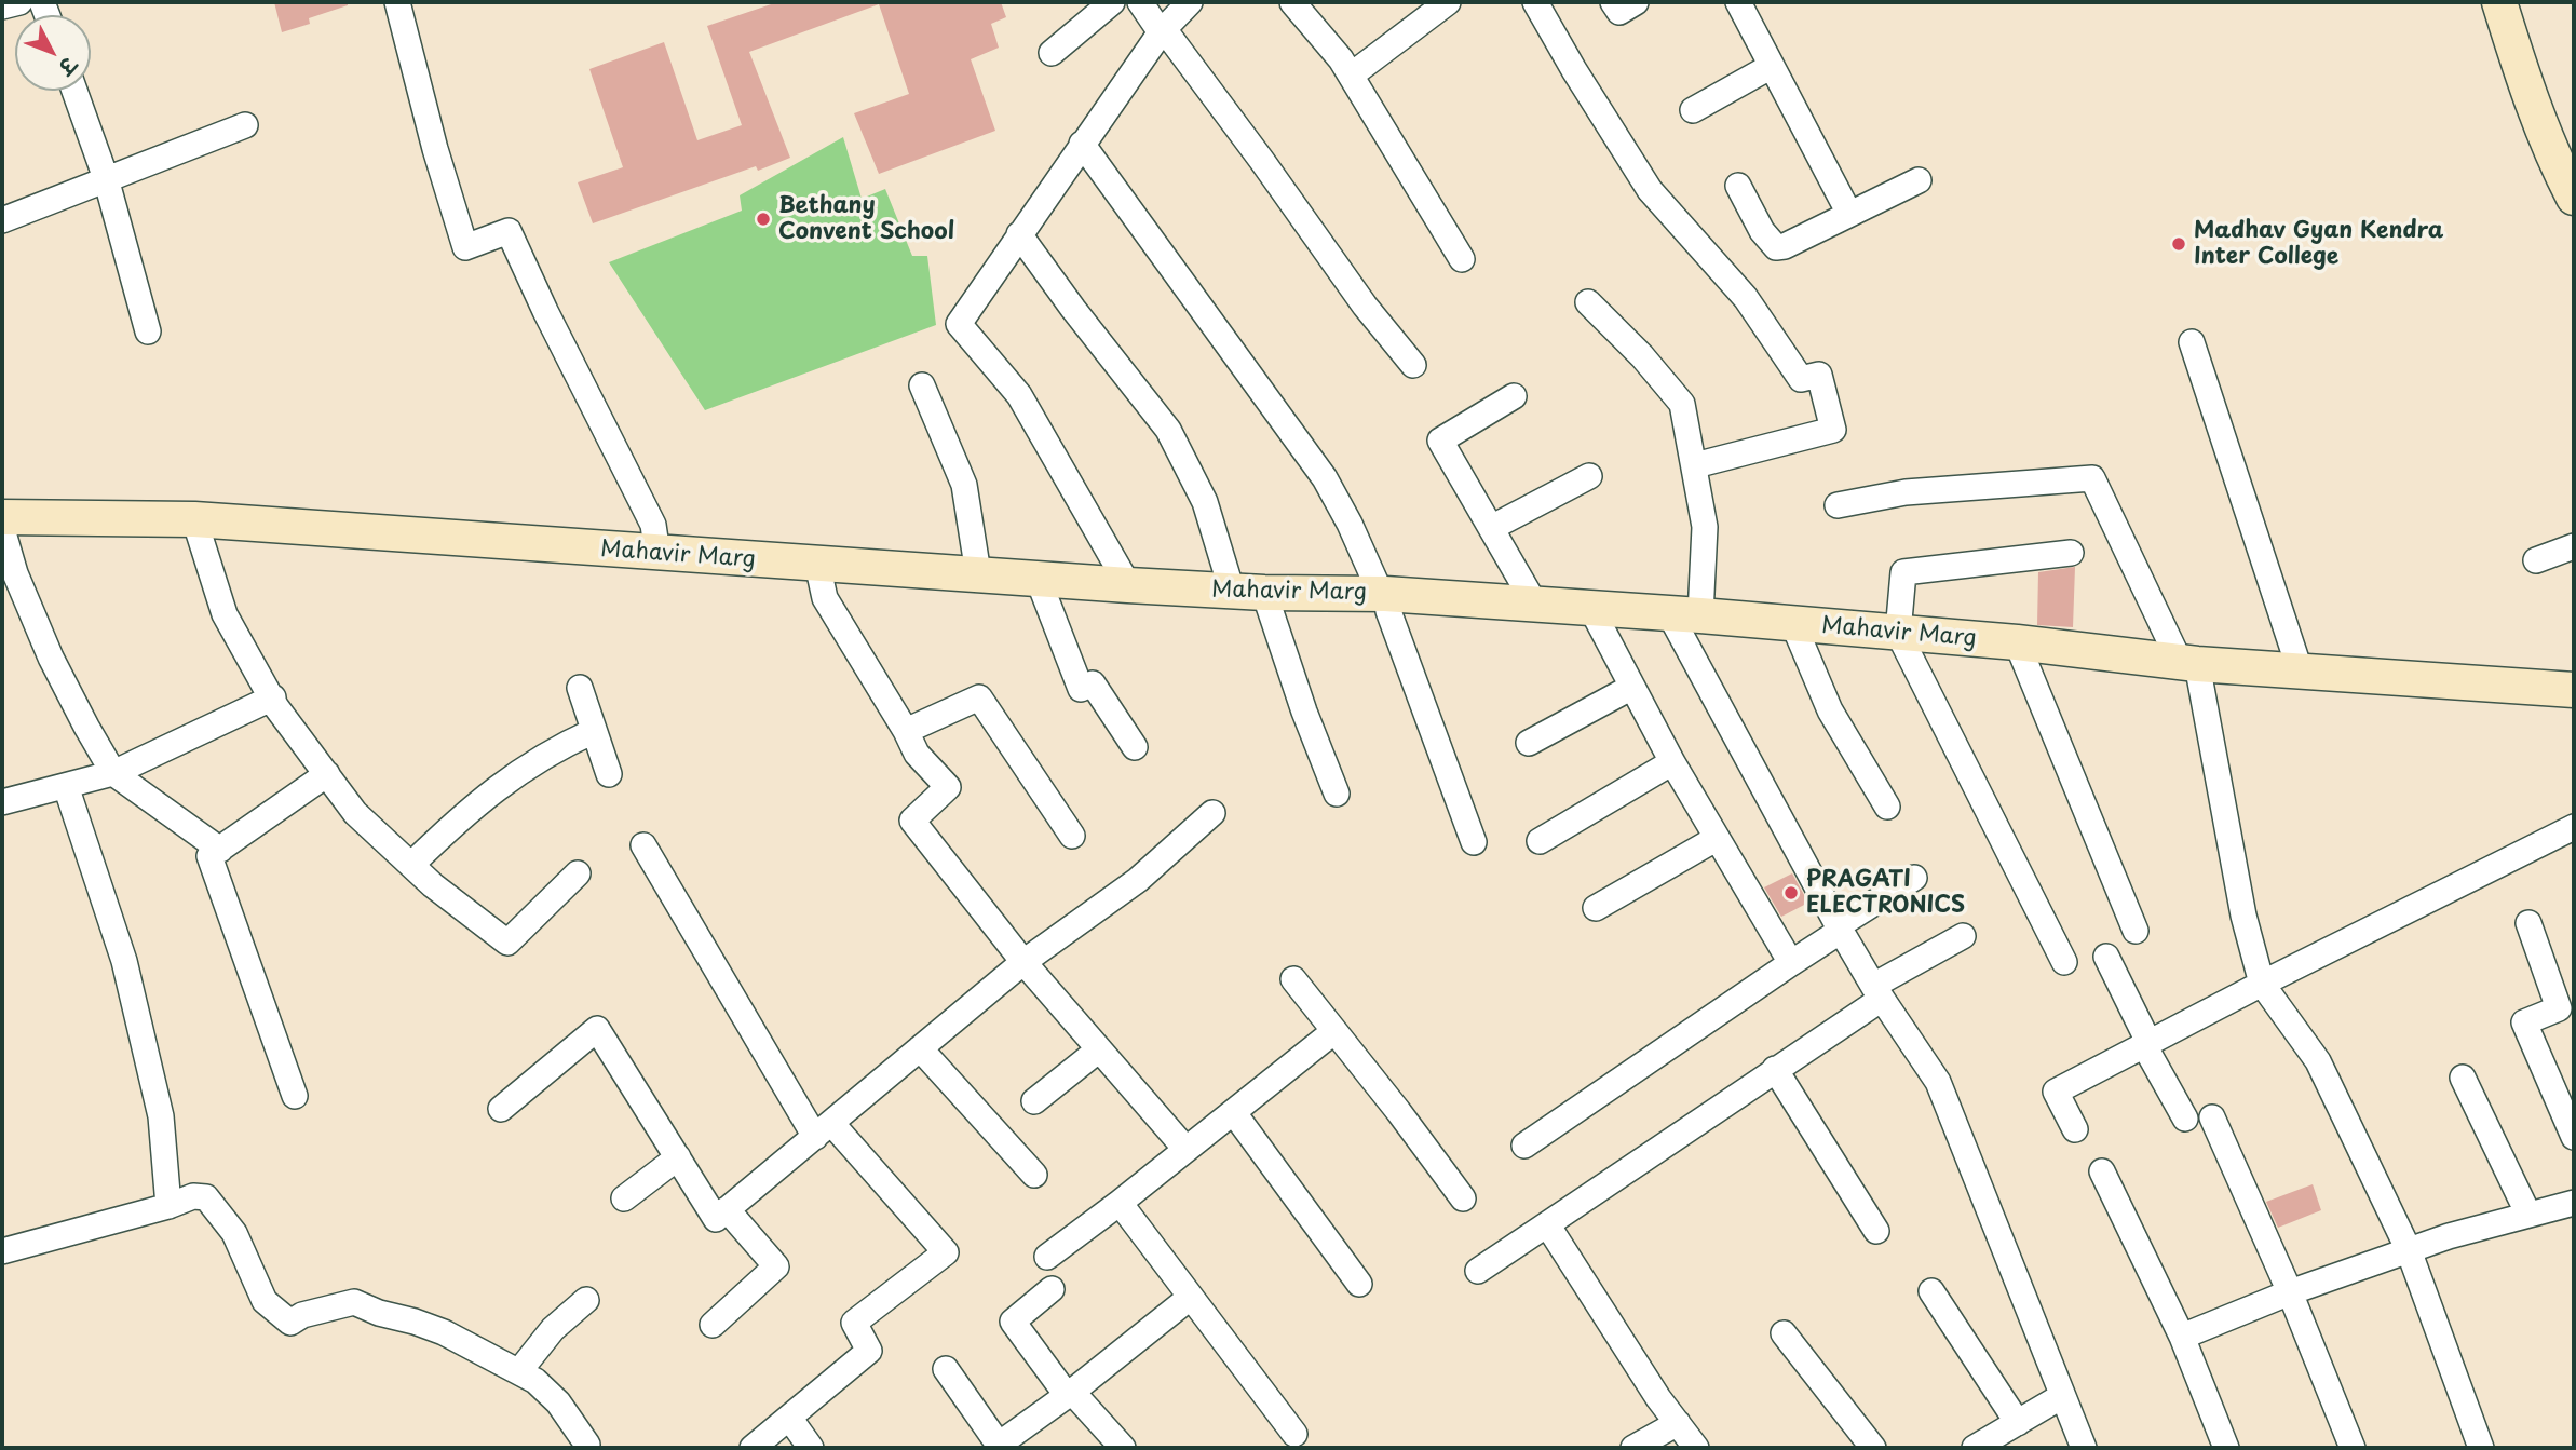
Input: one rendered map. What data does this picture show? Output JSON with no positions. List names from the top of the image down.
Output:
{
  "streets": {
    "street": ["Mahavir Marg"]
  },
  "places": ["Bethany Convent School", "Madhav Gyan Kendra Inter College", "PRAGATI ELECTRONICS"],
  "north": "bottom right"
}
